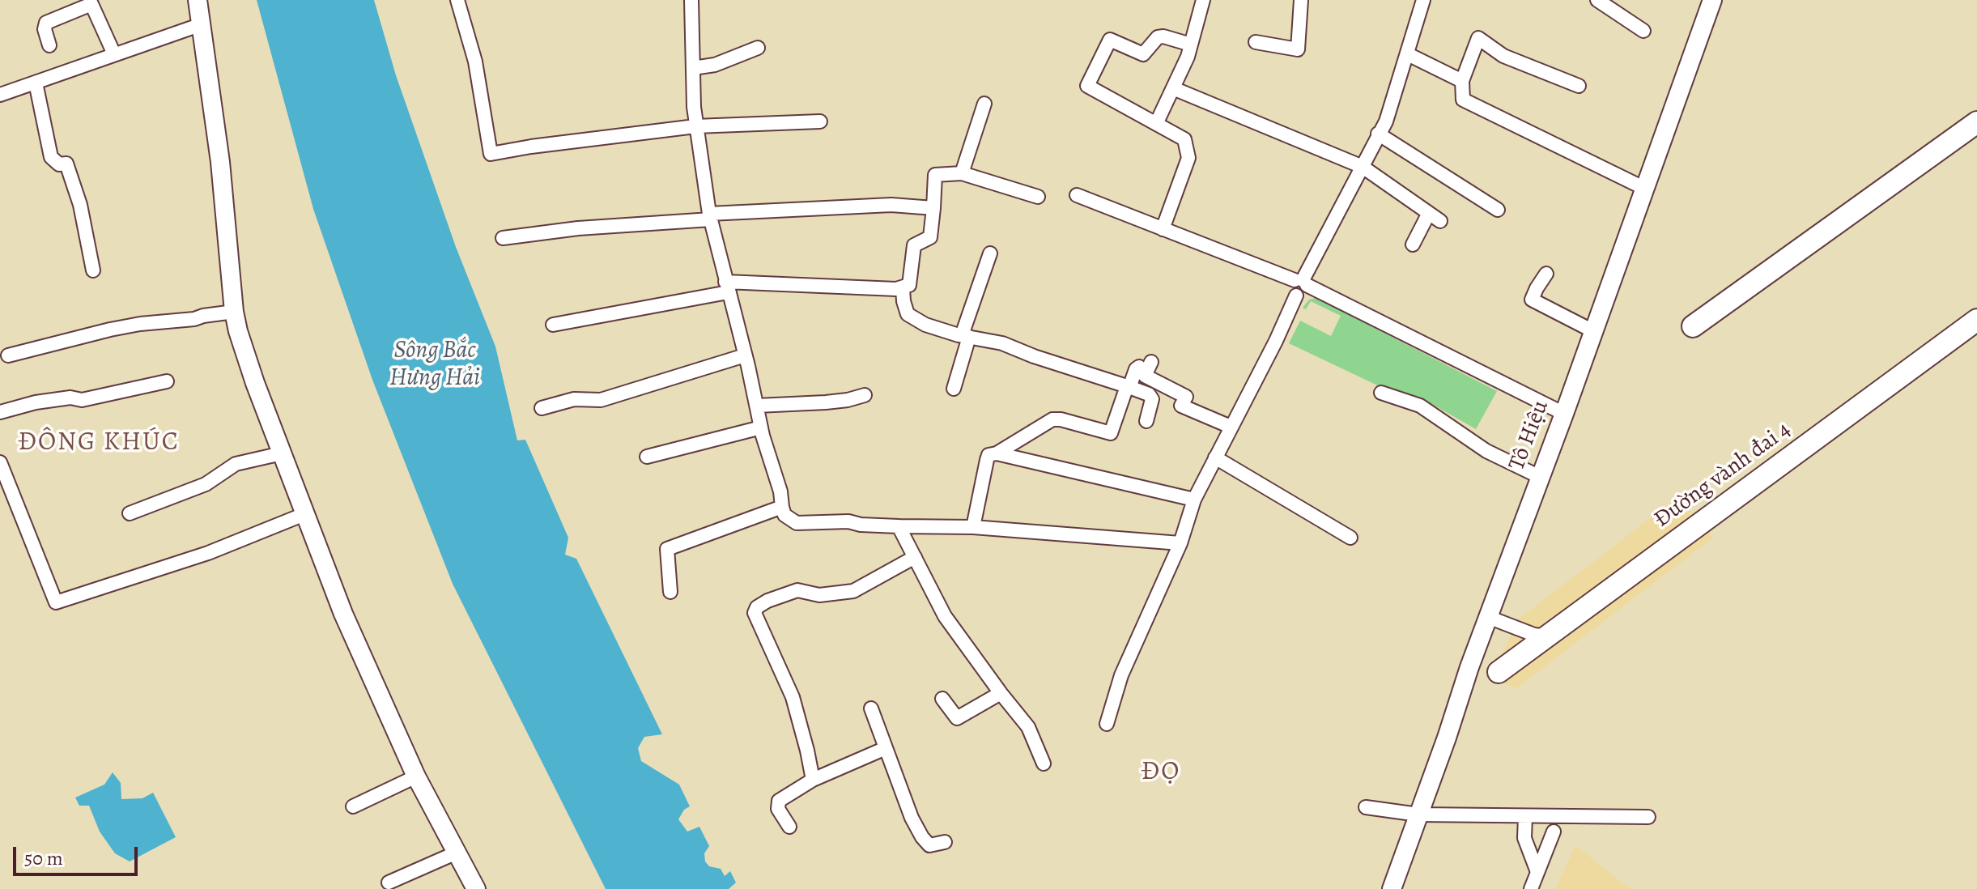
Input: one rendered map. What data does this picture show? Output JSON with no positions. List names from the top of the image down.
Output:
{
  "streets": {
    "main road": ["Tô Hiệu", "Đường vành đai 4"]
  },
  "districts": ["ĐÔNG KHÚC", "ĐỌ"],
  "water": ["Sông Bắc Hưng Hải"],
  "scale_bar": "50 m"
}
